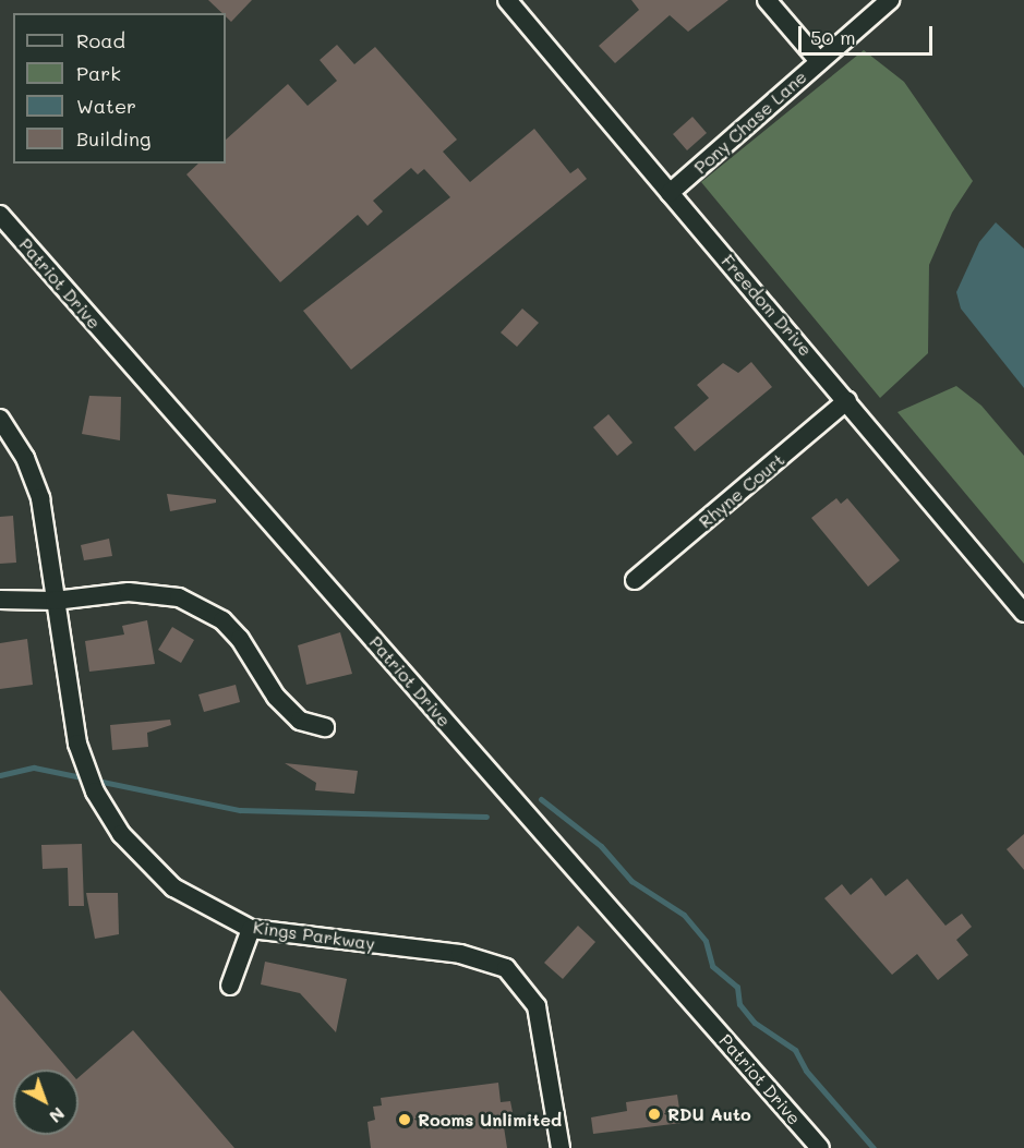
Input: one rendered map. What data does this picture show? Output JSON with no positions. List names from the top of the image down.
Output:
{
  "streets": {
    "street": [
      "Pony Chase Lane",
      "Patriot Drive",
      "Freedom Drive",
      "Rhyne Court",
      "Kings Parkway"
    ]
  },
  "crossings": [
    ["Pony Chase Lane", "Freedom Drive"],
    ["Freedom Drive", "Rhyne Court"]
  ],
  "places": ["RDU Auto", "Rooms Unlimited"],
  "legend": [
    "Road",
    "Park",
    "Water",
    "Building"
  ],
  "scale_bar": "50 m",
  "north": "bottom right"
}
